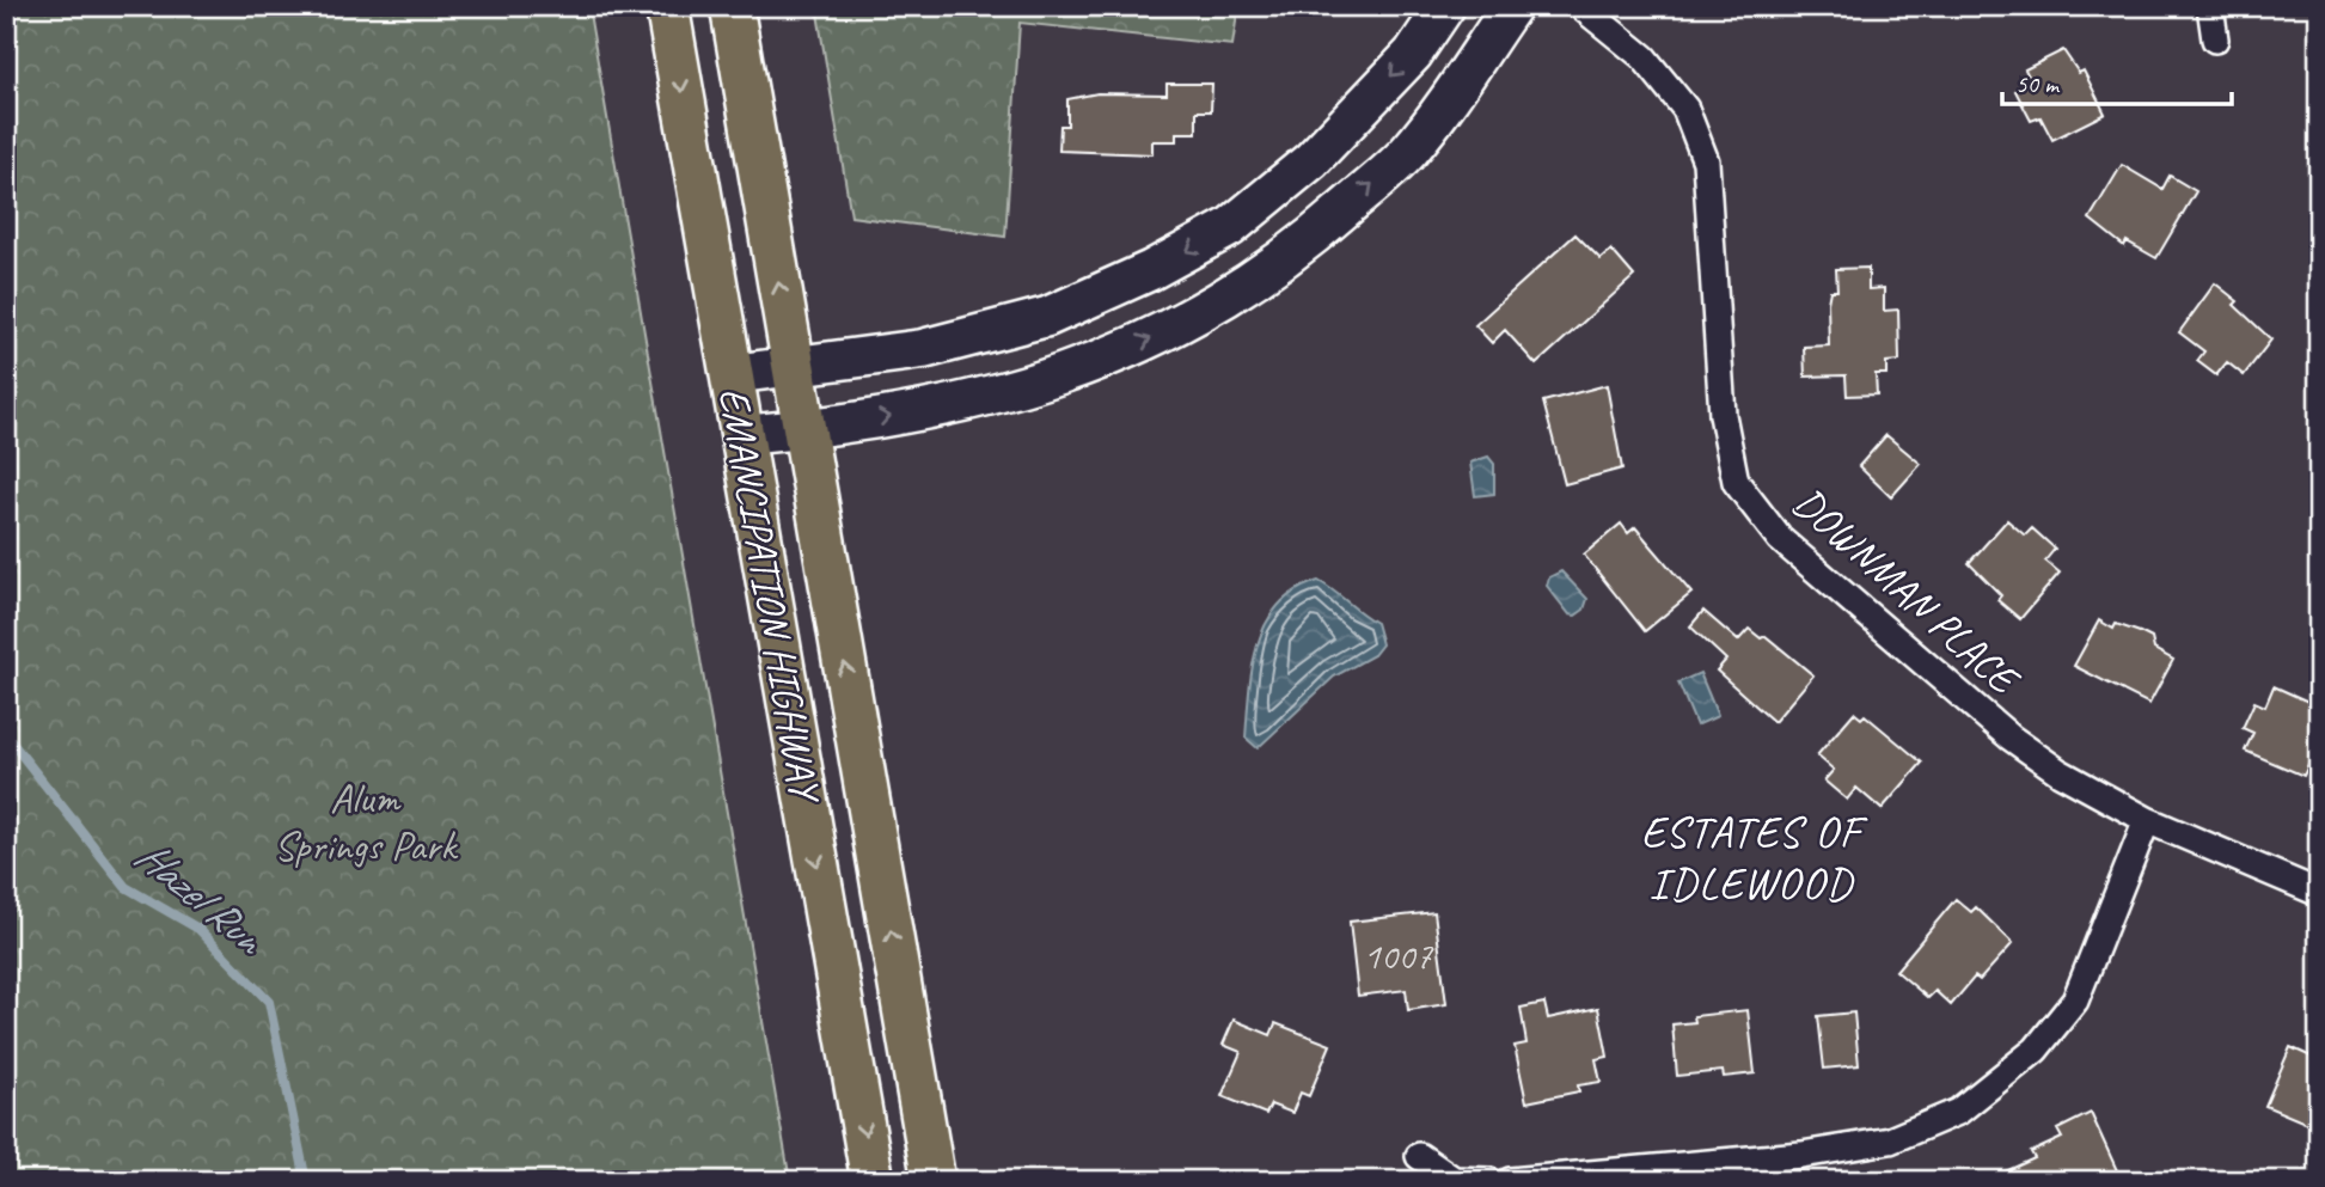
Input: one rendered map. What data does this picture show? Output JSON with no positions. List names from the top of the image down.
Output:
{
  "streets": {
    "main road": ["EMANCIPATION HIGHWAY"],
    "street": ["DOWNMAN PLACE"]
  },
  "districts": ["ESTATES OF IDLEWOOD"],
  "water": ["Hazel Run"],
  "parks": ["Alum Springs Park"],
  "house_numbers": ["1007"],
  "scale_bar": "50 m"
}
